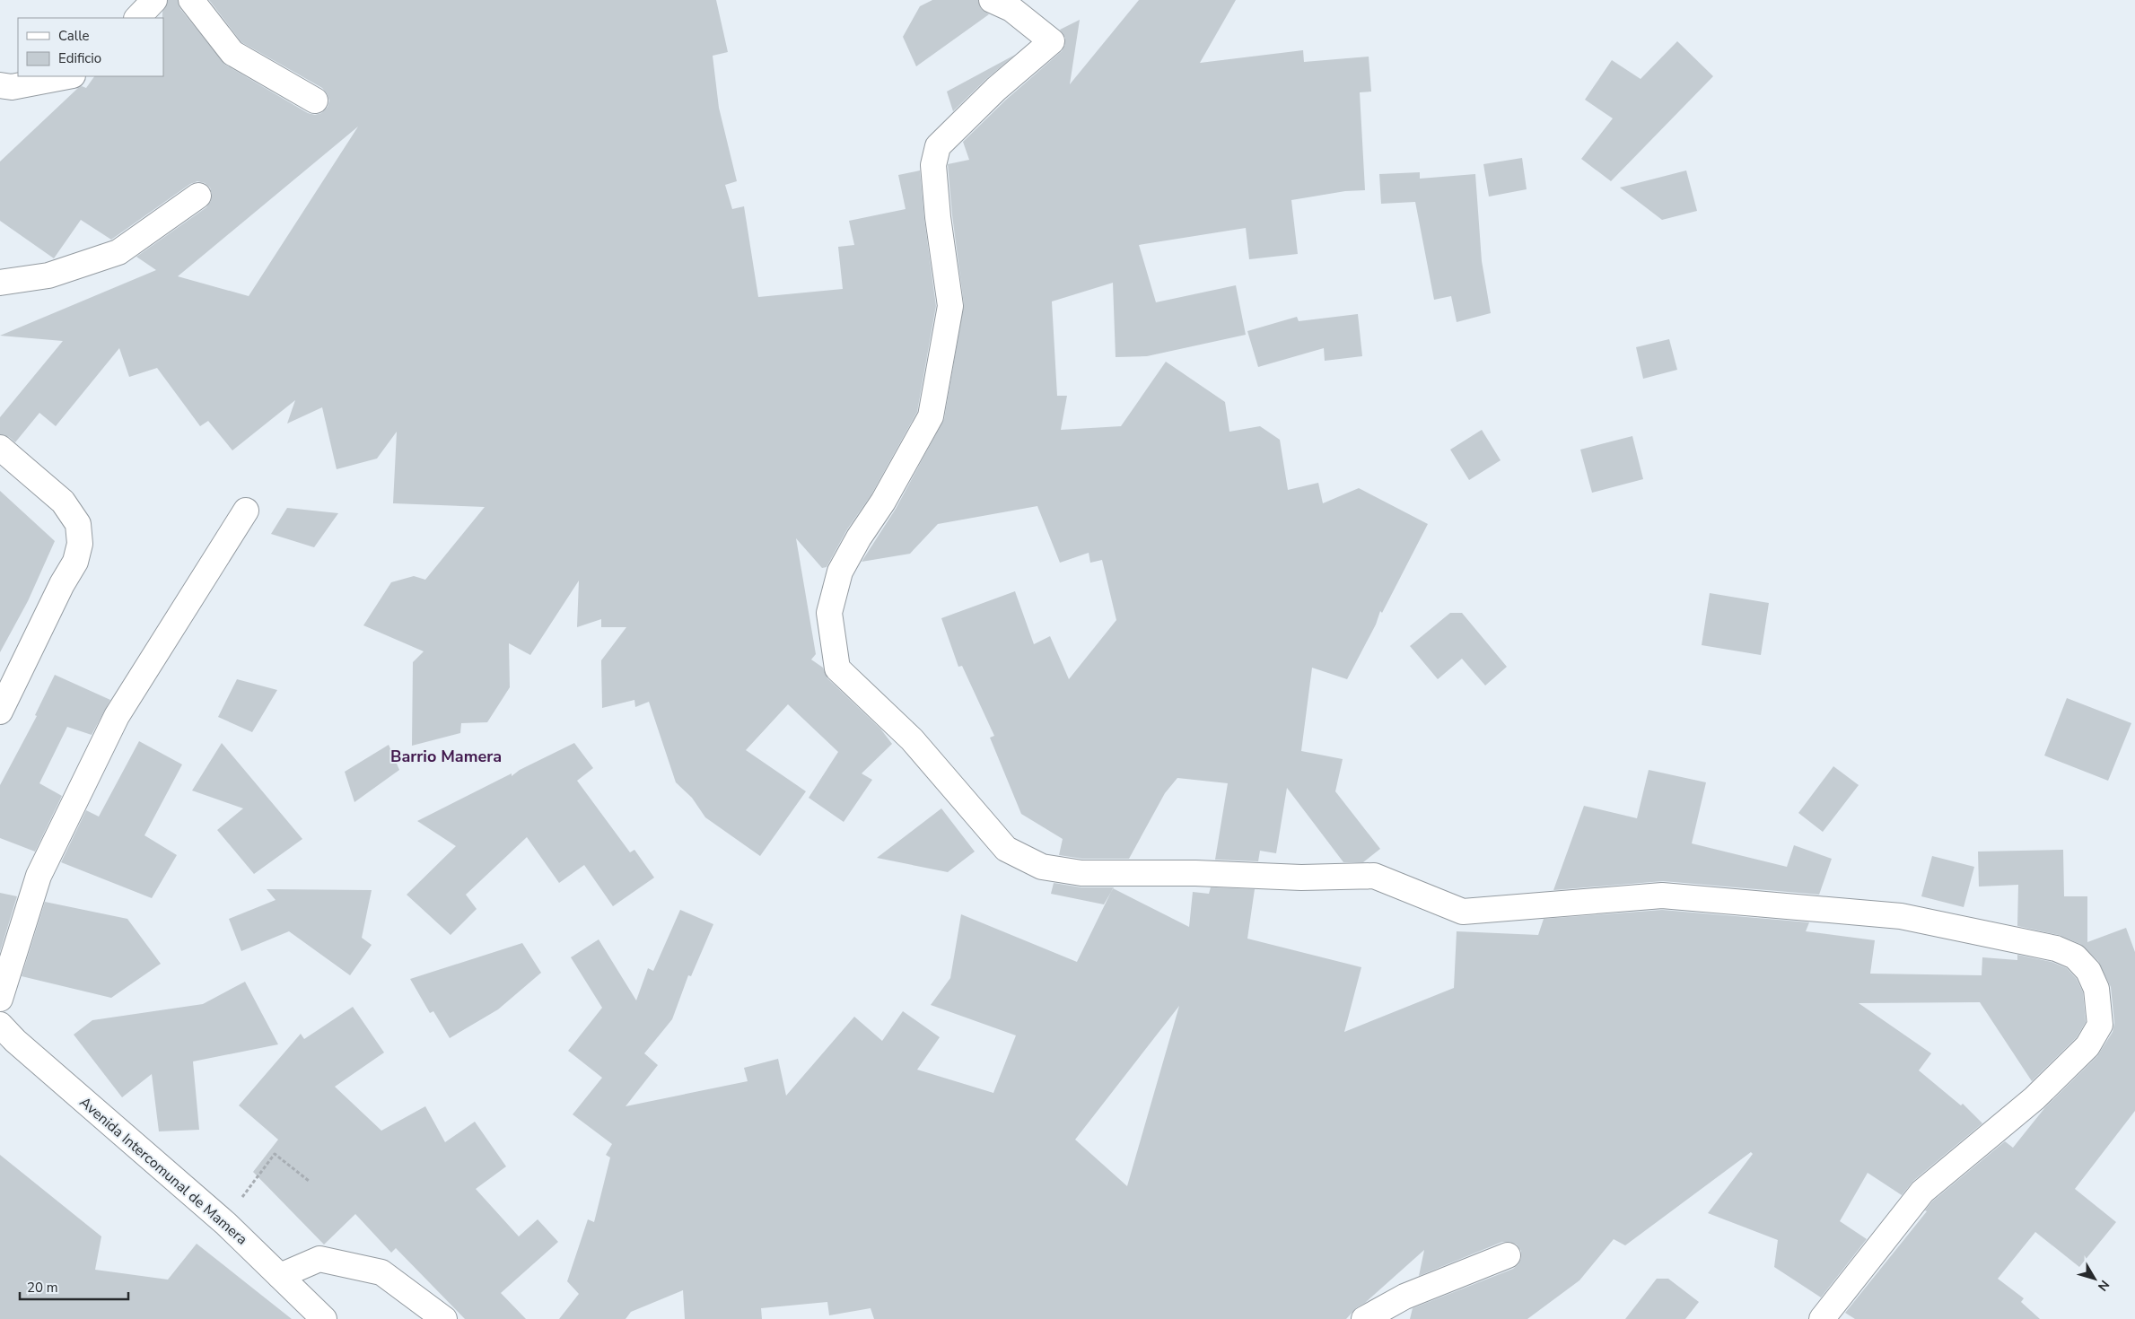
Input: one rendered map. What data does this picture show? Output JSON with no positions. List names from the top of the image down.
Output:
{
  "streets": {
    "street": ["Avenida Intercomunal de Mamera"]
  },
  "districts": ["Barrio Mamera"],
  "legend": ["Calle", "Edificio"],
  "scale_bar": "20 m",
  "north": "bottom right"
}
